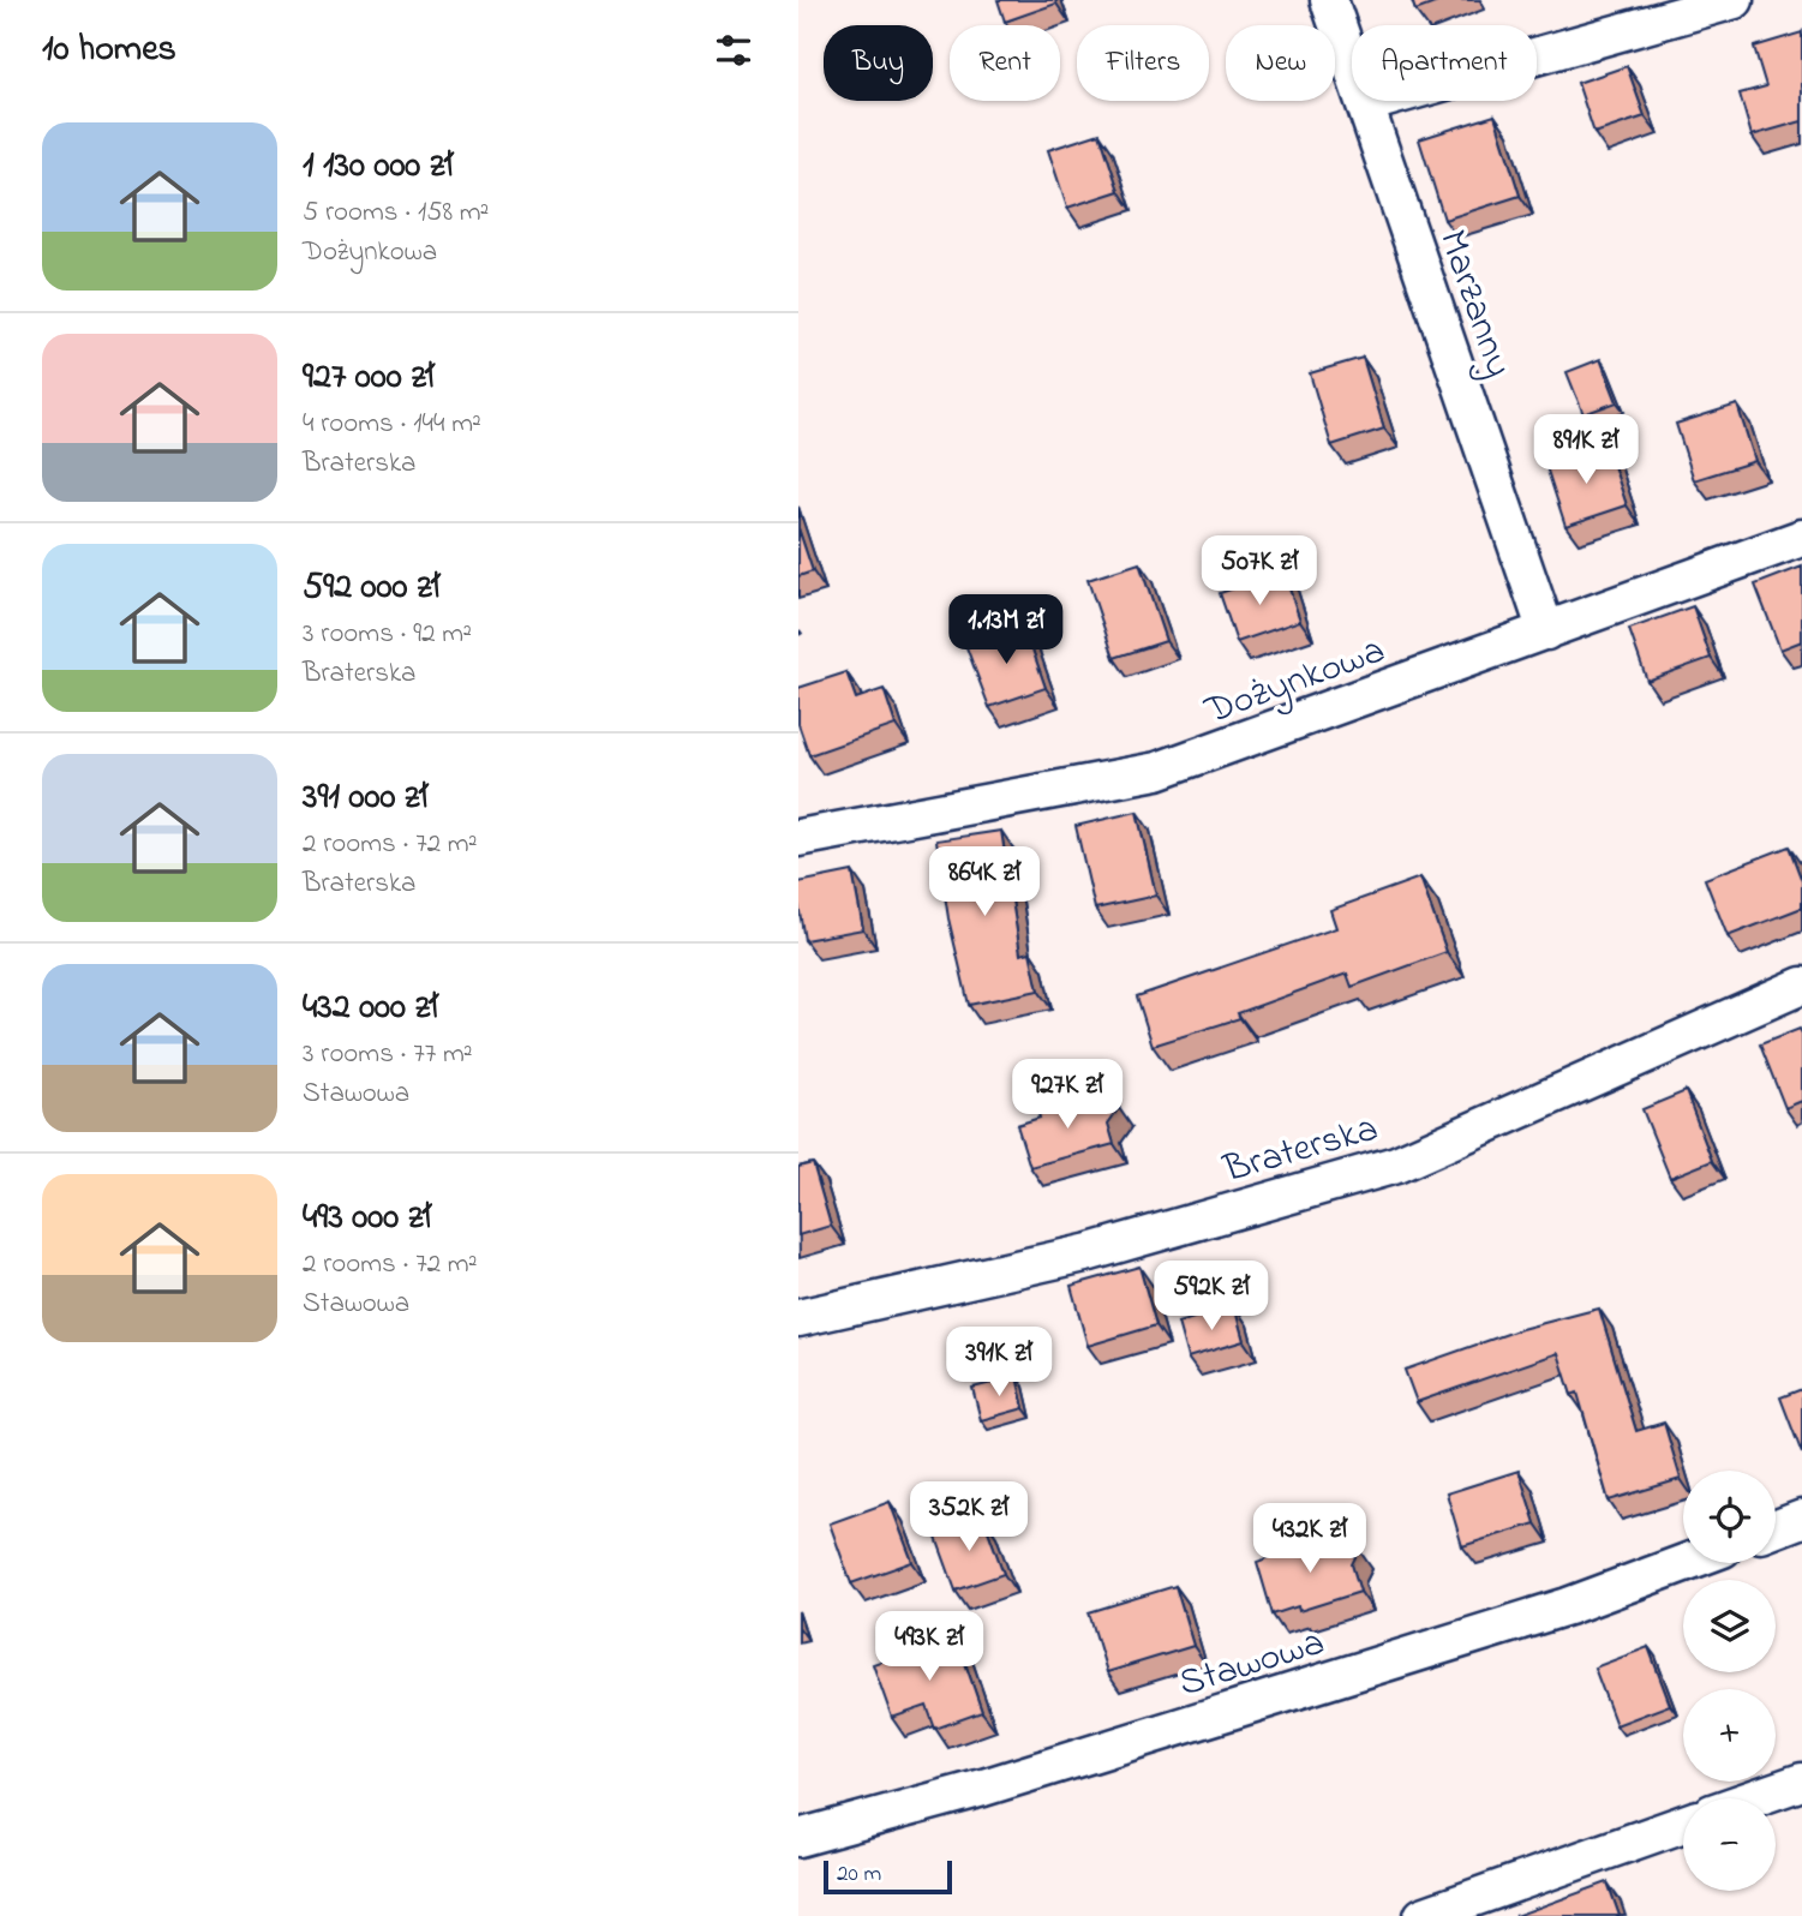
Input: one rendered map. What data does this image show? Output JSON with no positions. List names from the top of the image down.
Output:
{
  "streets": {
    "street": [
      "Marzanny",
      "Dożynkowa",
      "Braterska",
      "Stawowa"
    ]
  },
  "crossings": [
    ["Marzanny", "Dożynkowa"]
  ],
  "scale_bar": "20 m",
  "page": {
    "heading": "10 homes",
    "chip": [
      "Buy",
      "Rent",
      "Filters",
      "New",
      "Apartment"
    ],
    "list": [
      {
        "name": "1 130 000 zł",
        "note": "5 rooms · 158 m² · Dożynkowa"
      },
      {
        "name": "927 000 zł",
        "note": "4 rooms · 144 m² · Braterska"
      },
      {
        "name": "592 000 zł",
        "note": "3 rooms · 92 m² · Braterska"
      },
      {
        "name": "391 000 zł",
        "note": "2 rooms · 72 m² · Braterska"
      },
      {
        "name": "432 000 zł",
        "note": "3 rooms · 77 m² · Stawowa"
      },
      {
        "name": "493 000 zł",
        "note": "2 rooms · 72 m² · Stawowa"
      }
    ],
    "price": [
      "891K zł",
      "507K zł",
      "1.13M zł",
      "864K zł",
      "927K zł",
      "592K zł",
      "391K zł",
      "352K zł",
      "432K zł",
      "493K zł"
    ],
    "map_buttons": ["+", "−"],
    "scale": "20 m"
  }
}
